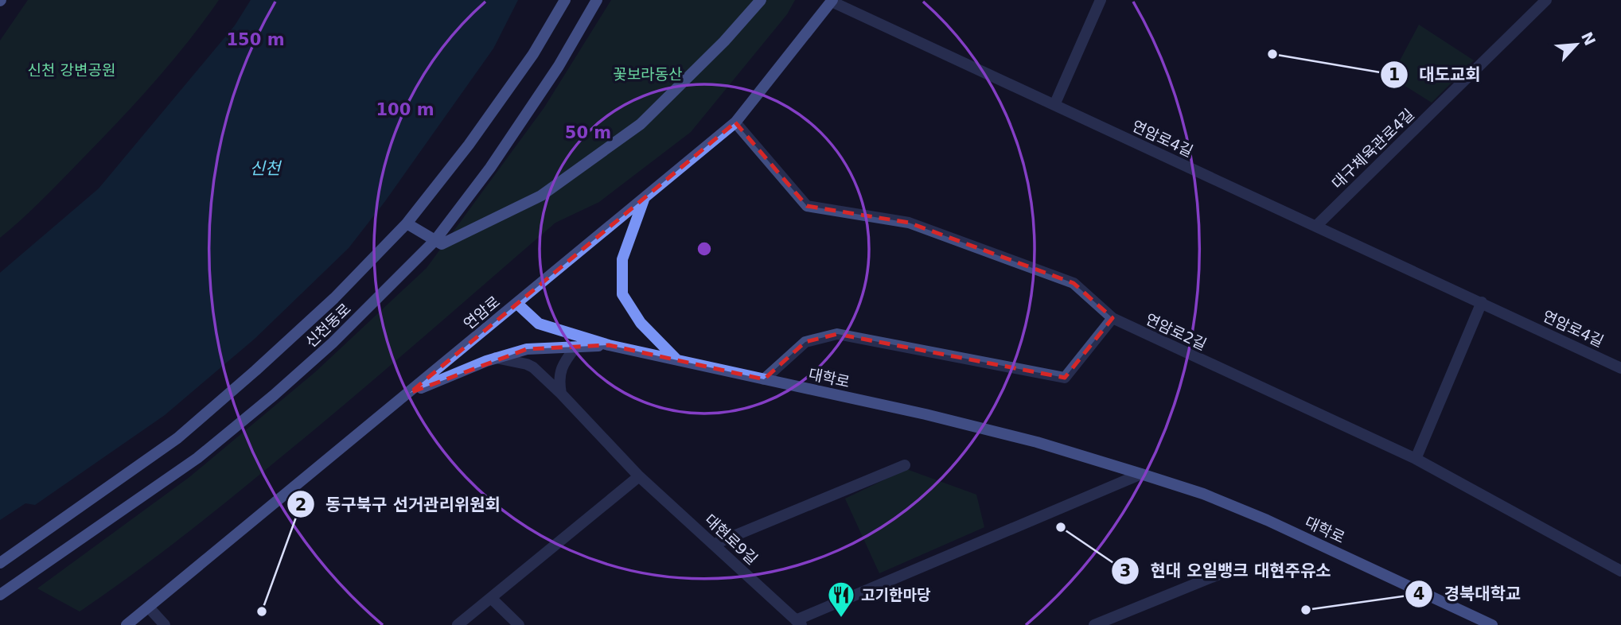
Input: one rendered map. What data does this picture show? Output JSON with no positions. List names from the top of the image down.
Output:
{
  "streets": {
    "main road": ["연암로", "신천동로", "대학로"],
    "street": [
      "연암로4길",
      "대구체육관로4길",
      "연암로2길",
      "대현로9길"
    ]
  },
  "crossings": [
    ["연암로4길", "대구체육관로4길"],
    ["연암로4길", "연암로"],
    ["연암로", "연암로2길"],
    ["연암로", "대학로"]
  ],
  "water": ["신천"],
  "parks": ["신천 강변공원", "꽃보라동산"],
  "places": {
    "other": [
      "대도교회",
      "현대 오일뱅크 대현주유소",
      "경북대학교",
      "동구북구 선거관리위원회"
    ],
    "restaurant": ["고기한마당"]
  },
  "north": "top right",
  "rings": ["150 m", "100 m", "50 m"]
}
